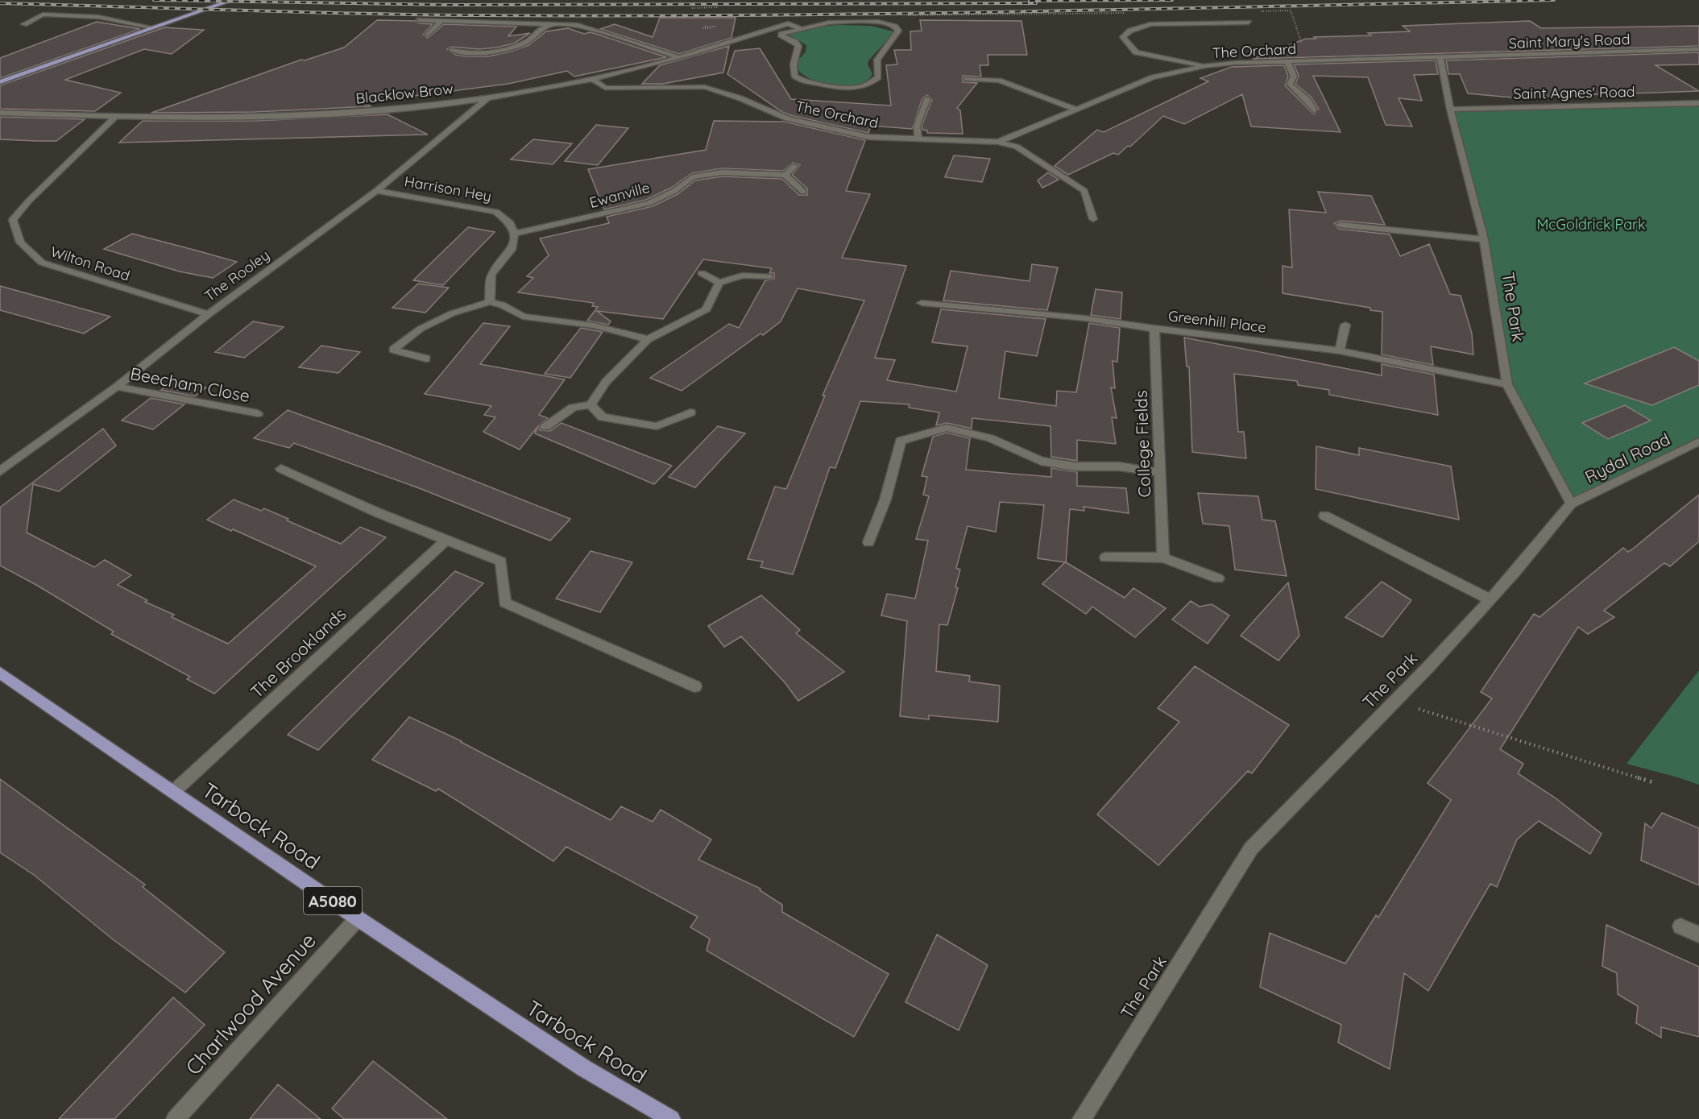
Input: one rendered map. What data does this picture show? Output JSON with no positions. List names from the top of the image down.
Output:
{
  "streets": {
    "main road": ["Tarbock Road", "A5080"],
    "street": [
      "Saint Mary's Road",
      "The Orchard",
      "Saint Agnes' Road",
      "Blacklow Brow",
      "Harrison Hey",
      "Ewanville",
      "Wilton Road",
      "The Rooley",
      "The Park",
      "Greenhill Place",
      "Beecham Close",
      "College Fields",
      "Rydal Road",
      "The Brooklands",
      "Charlwood Avenue"
    ]
  },
  "crossings": [
    ["Saint Mary's Road", "The Orchard"],
    ["Saint Mary's Road", "The Park"],
    ["The Orchard", "Blacklow Brow"],
    ["The Orchard", "The Park"],
    ["Saint Agnes' Road", "The Park"],
    ["Blacklow Brow", "Wilton Road"],
    ["Blacklow Brow", "The Rooley"],
    ["Harrison Hey", "Ewanville"],
    ["Harrison Hey", "The Rooley"],
    ["Wilton Road", "The Rooley"],
    ["The Rooley", "Beecham Close"],
    ["The Park", "Greenhill Place"],
    ["The Park", "Rydal Road"],
    ["Greenhill Place", "College Fields"],
    ["The Brooklands", "Tarbock Road"],
    ["Tarbock Road", "Charlwood Avenue"]
  ],
  "parks": ["McGoldrick Park"]
}
